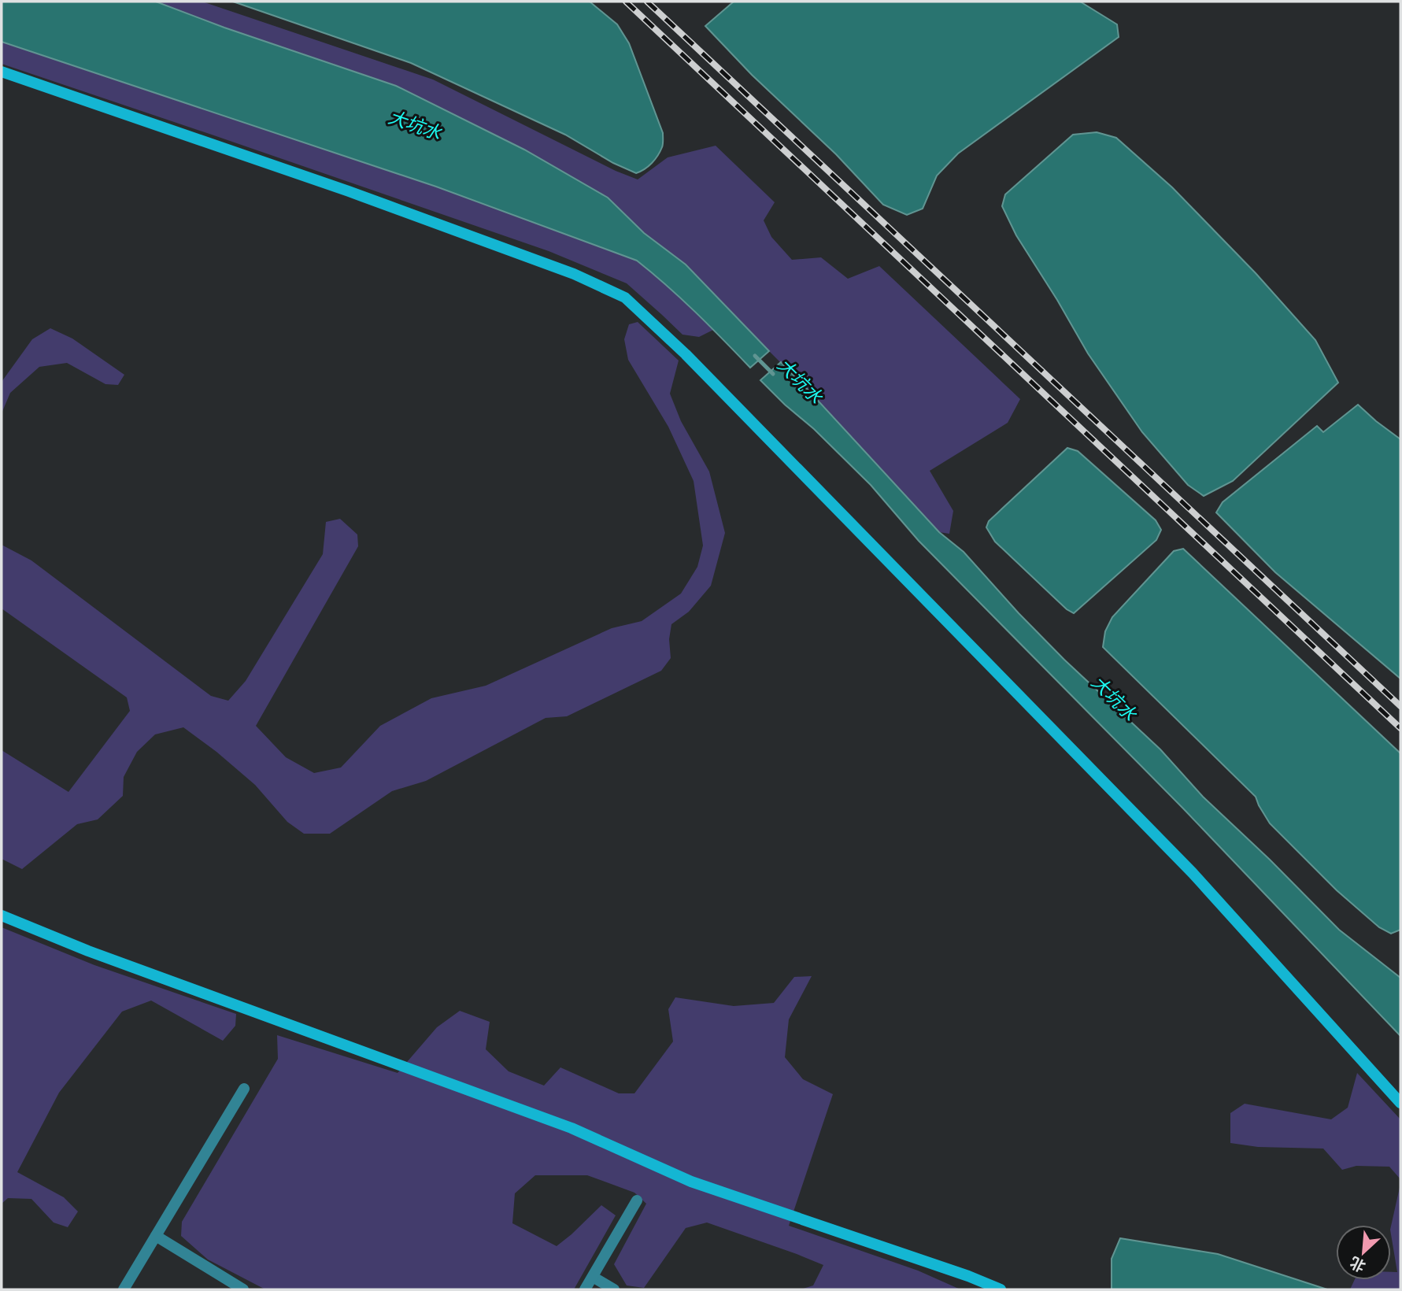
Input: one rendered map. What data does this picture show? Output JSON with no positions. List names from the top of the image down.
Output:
{
  "water": ["大坑水"],
  "north": "bottom left"
}
